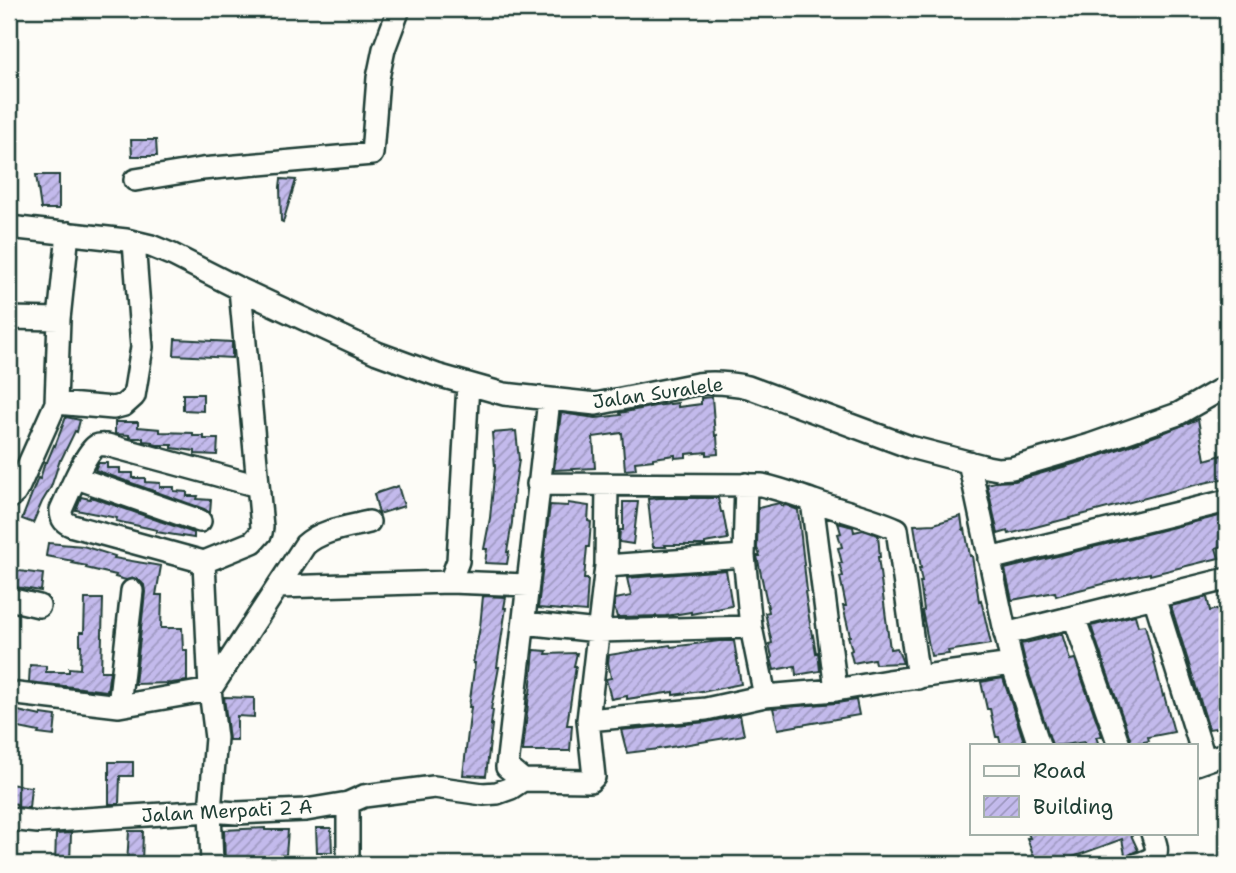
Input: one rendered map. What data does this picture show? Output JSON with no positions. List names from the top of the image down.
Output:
{
  "streets": {
    "street": ["Jalan Suralele", "Jalan Merpati 2 A"]
  },
  "legend": ["Road", "Building"]
}
